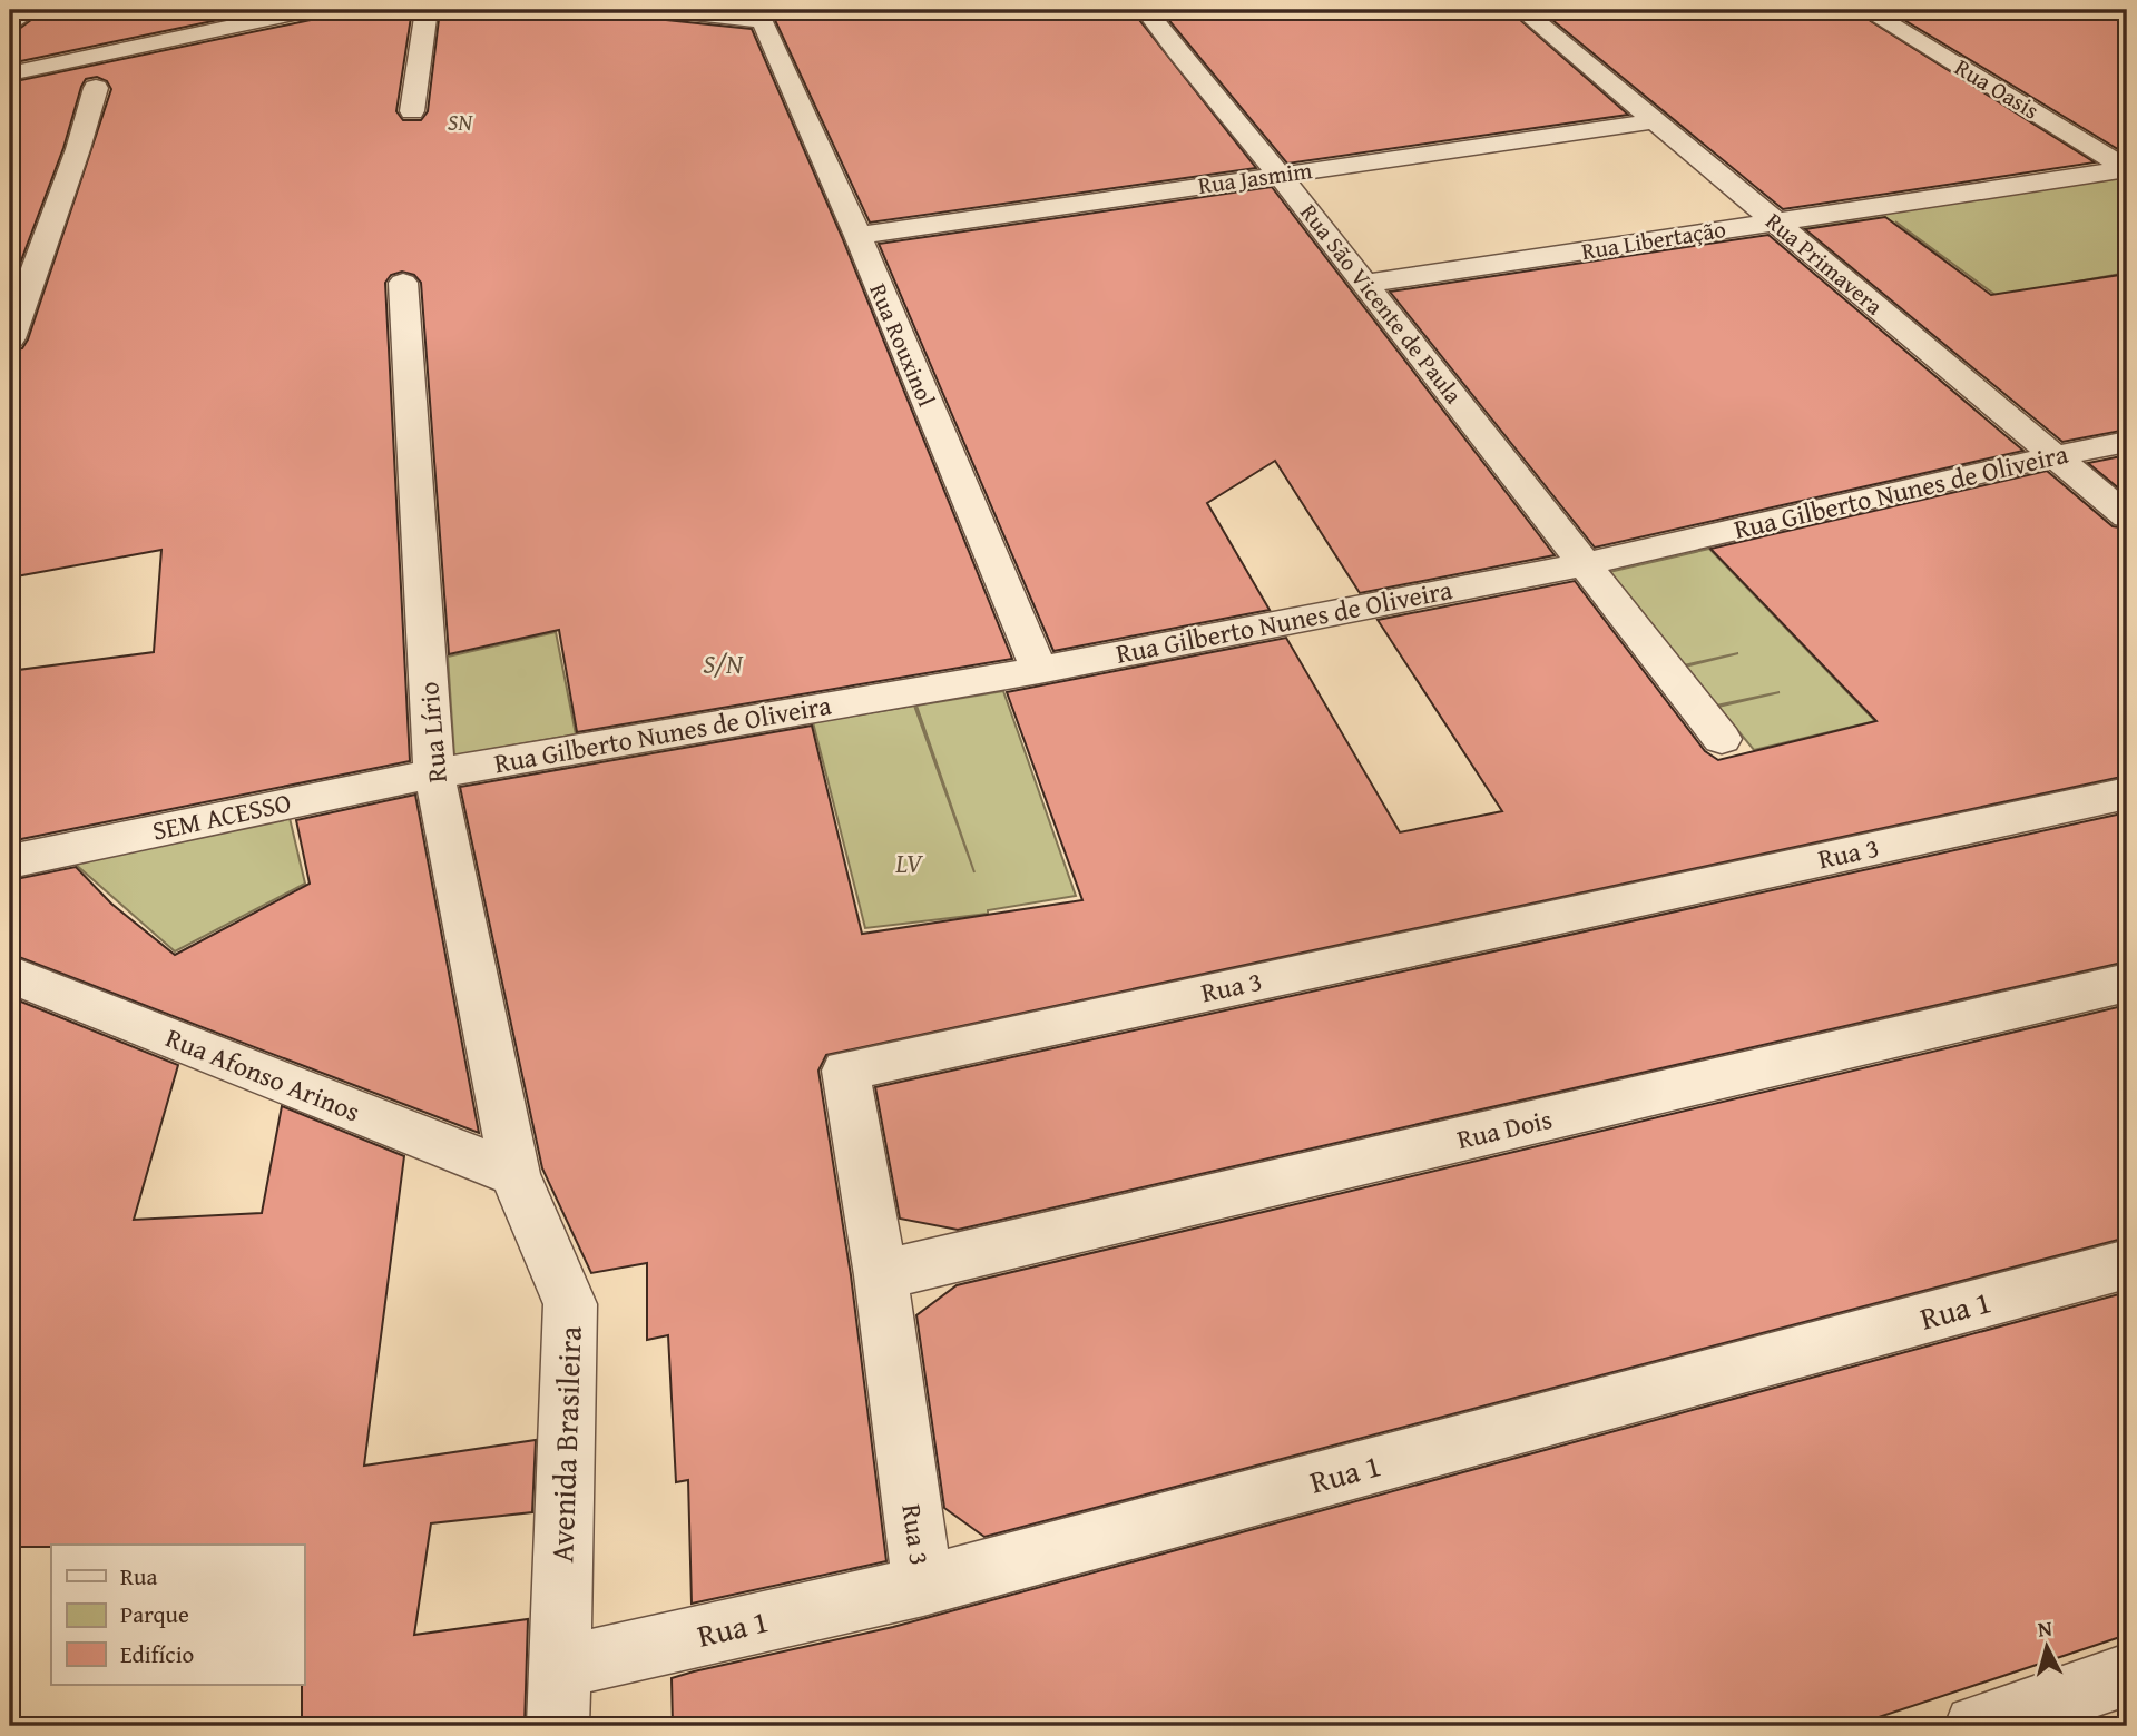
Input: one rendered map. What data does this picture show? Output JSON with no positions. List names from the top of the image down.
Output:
{
  "streets": {
    "street": [
      "Rua Oasis",
      "Rua Jasmim",
      "Rua Libertação",
      "Rua Primavera",
      "Rua São Vicente de Paula",
      "Rua Rouxinol",
      "Rua Gilberto Nunes de Oliveira",
      "Rua Lírio",
      "SEM ACESSO",
      "Rua 3",
      "Rua Afonso Arinos",
      "Rua Dois",
      "Rua 1",
      "Avenida Brasileira"
    ]
  },
  "crossings": [
    ["Rua Oasis", "Rua Libertação"],
    ["Rua Jasmim", "Rua Primavera"],
    ["Rua Jasmim", "Rua São Vicente de Paula"],
    ["Rua Jasmim", "Rua Rouxinol"],
    ["Rua Libertação", "Rua Primavera"],
    ["Rua Libertação", "Rua São Vicente de Paula"],
    ["Rua Primavera", "Rua Gilberto Nunes de Oliveira"],
    ["Rua São Vicente de Paula", "Rua Gilberto Nunes de Oliveira"],
    ["Rua Rouxinol", "Rua Gilberto Nunes de Oliveira"],
    ["Rua Gilberto Nunes de Oliveira", "Rua Lírio"],
    ["Rua Gilberto Nunes de Oliveira", "SEM ACESSO"],
    ["Rua Lírio", "SEM ACESSO"],
    ["Rua Lírio", "Rua Afonso Arinos"],
    ["Rua Lírio", "Avenida Brasileira"],
    ["Rua 3", "Rua Dois"],
    ["Rua 3", "Rua 1"],
    ["Rua Afonso Arinos", "Avenida Brasileira"],
    ["Rua 1", "Avenida Brasileira"]
  ],
  "parks": ["SN", "S/N", "LV"],
  "legend": ["Rua", "Parque", "Edifício"],
  "north": "top"
}
